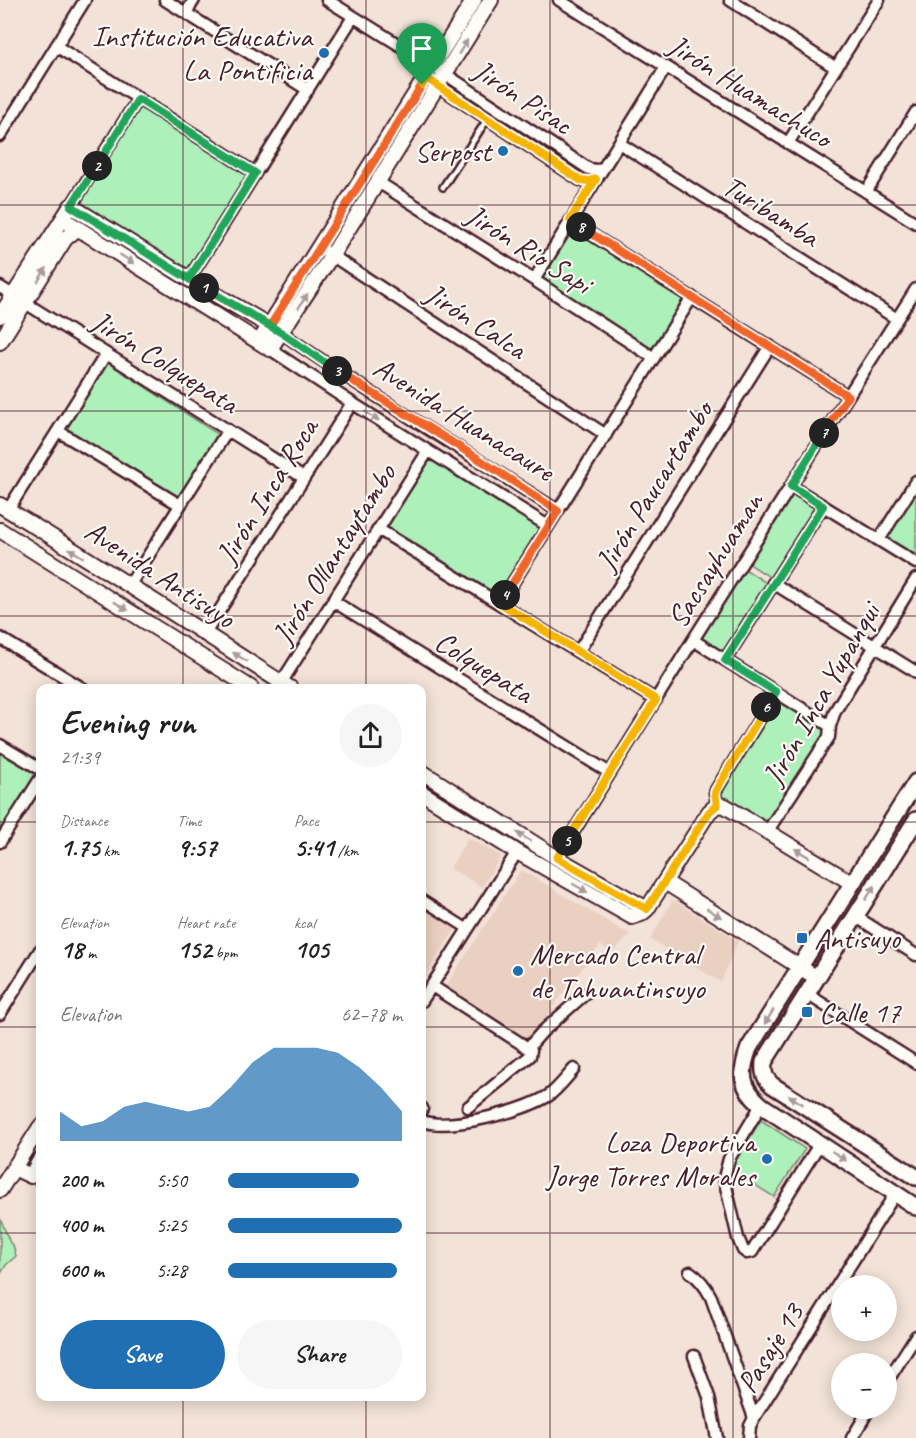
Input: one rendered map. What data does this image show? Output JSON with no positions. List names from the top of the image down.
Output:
{
  "streets": {
    "street": [
      "Jirón Huamachuco",
      "Jirón Pisac",
      "Turibamba",
      "Jirón Rio Sapi",
      "Jirón Calca",
      "Jirón Colquepata",
      "Avenida Huanacaure",
      "Jirón Paucartambo",
      "Jirón Inca Roca",
      "Jirón Ollantaytambo",
      "Sacsayhuaman",
      "Avenida Antisuyo",
      "Colquepata",
      "Jirón Inca Yupanqui",
      "Pasaje 13"
    ]
  },
  "crossings": [
    ["Turibamba", "Sacsayhuaman"],
    ["Jirón Rio Sapi", "Jirón Paucartambo"],
    ["Jirón Rio Sapi", "Sacsayhuaman"],
    ["Jirón Colquepata", "Jirón Inca Roca"],
    ["Jirón Inca Roca", "Avenida Antisuyo"],
    ["Jirón Ollantaytambo", "Colquepata"],
    ["Sacsayhuaman", "Colquepata"]
  ],
  "places": {
    "other": [
      "Institución Educativa La Pontificia",
      "Serpost",
      "Mercado Central de Tahuantinsuyo",
      "Loza Deportiva Jorge Torres Morales"
    ],
    "transit": ["Antisuyo", "Calle 17"]
  },
  "page": {
    "pins": [
      "2",
      "8",
      "1",
      "3",
      "7",
      "4",
      "6",
      "5"
    ],
    "heading": ["Evening run", "21:39"],
    "stats": [
      ["Distance", "1.75 km"],
      ["Time", "9:57"],
      ["Pace", "5:41 /km"],
      ["Elevation", "18 m"],
      ["Heart rate", "152 bpm"],
      ["kcal", "105"]
    ],
    "chart": ["Elevation", "62–78 m"],
    "list": [
      {
        "name": "200 m",
        "note": "5:50"
      },
      {
        "name": "400 m",
        "note": "5:25"
      },
      {
        "name": "600 m",
        "note": "5:28"
      }
    ],
    "map_buttons": ["+", "−"],
    "buttons": ["Save", "Share"]
  }
}
